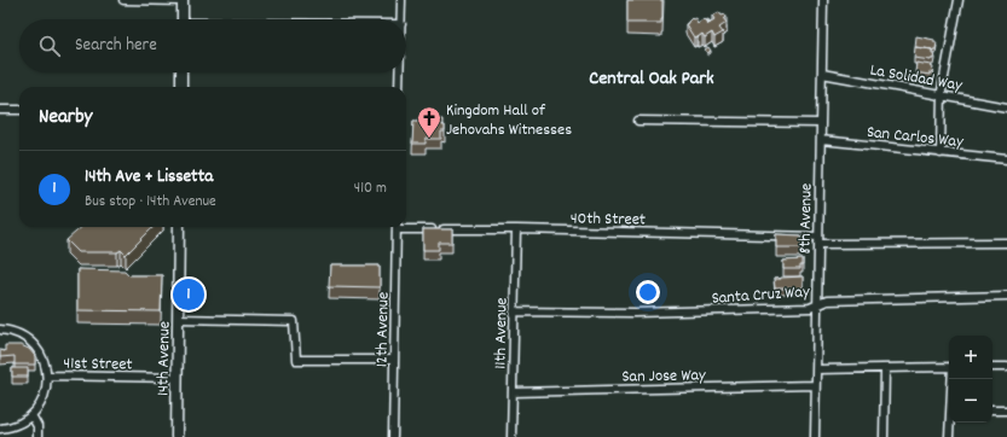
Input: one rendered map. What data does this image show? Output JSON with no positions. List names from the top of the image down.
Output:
{
  "streets": {
    "street": [
      "La Solidad Way",
      "San Carlos Way",
      "40th Street",
      "8th Avenue",
      "Santa Cruz Way",
      "12th Avenue",
      "11th Avenue",
      "14th Avenue",
      "41st Street",
      "San Jose Way"
    ]
  },
  "crossings": [
    ["La Solidad Way", "8th Avenue"],
    ["San Carlos Way", "8th Avenue"],
    ["40th Street", "8th Avenue"],
    ["40th Street", "11th Avenue"],
    ["8th Avenue", "Santa Cruz Way"],
    ["8th Avenue", "San Jose Way"],
    ["Santa Cruz Way", "11th Avenue"],
    ["11th Avenue", "San Jose Way"],
    ["14th Avenue", "41st Street"]
  ],
  "districts": ["Central Oak Park"],
  "places": {
    "church": ["Kingdom Hall of Jehovahs Witnesses"]
  },
  "page": {
    "search": "Search here",
    "heading": "Nearby",
    "list": [
      {
        "mark": "1",
        "name": "14th Ave + Lissetta",
        "note": "Bus stop · 14th Avenue",
        "value": "410 m"
      }
    ],
    "pins": "1",
    "map_buttons": ["+", "−"]
  }
}
